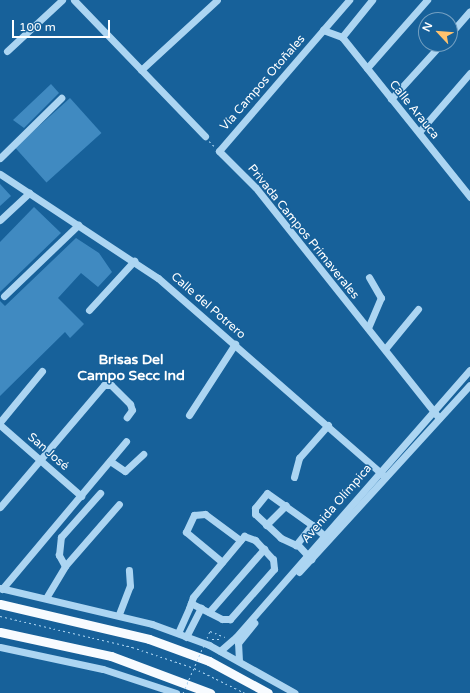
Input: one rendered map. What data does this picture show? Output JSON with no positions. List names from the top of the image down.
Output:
{
  "streets": {
    "street": [
      "Vía Campos Otoñales",
      "Calle Arauca",
      "Privada Campos Primaverales",
      "Calle del Potrero",
      "San José",
      "Avenida Olímpica"
    ]
  },
  "crossings": [
    ["Vía Campos Otoñales", "Privada Campos Primaverales"],
    ["Privada Campos Primaverales", "Avenida Olímpica"],
    ["Calle del Potrero", "Avenida Olímpica"]
  ],
  "districts": ["Brisas Del Campo Secc Ind"],
  "scale_bar": "100 m",
  "north": "top left"
}
